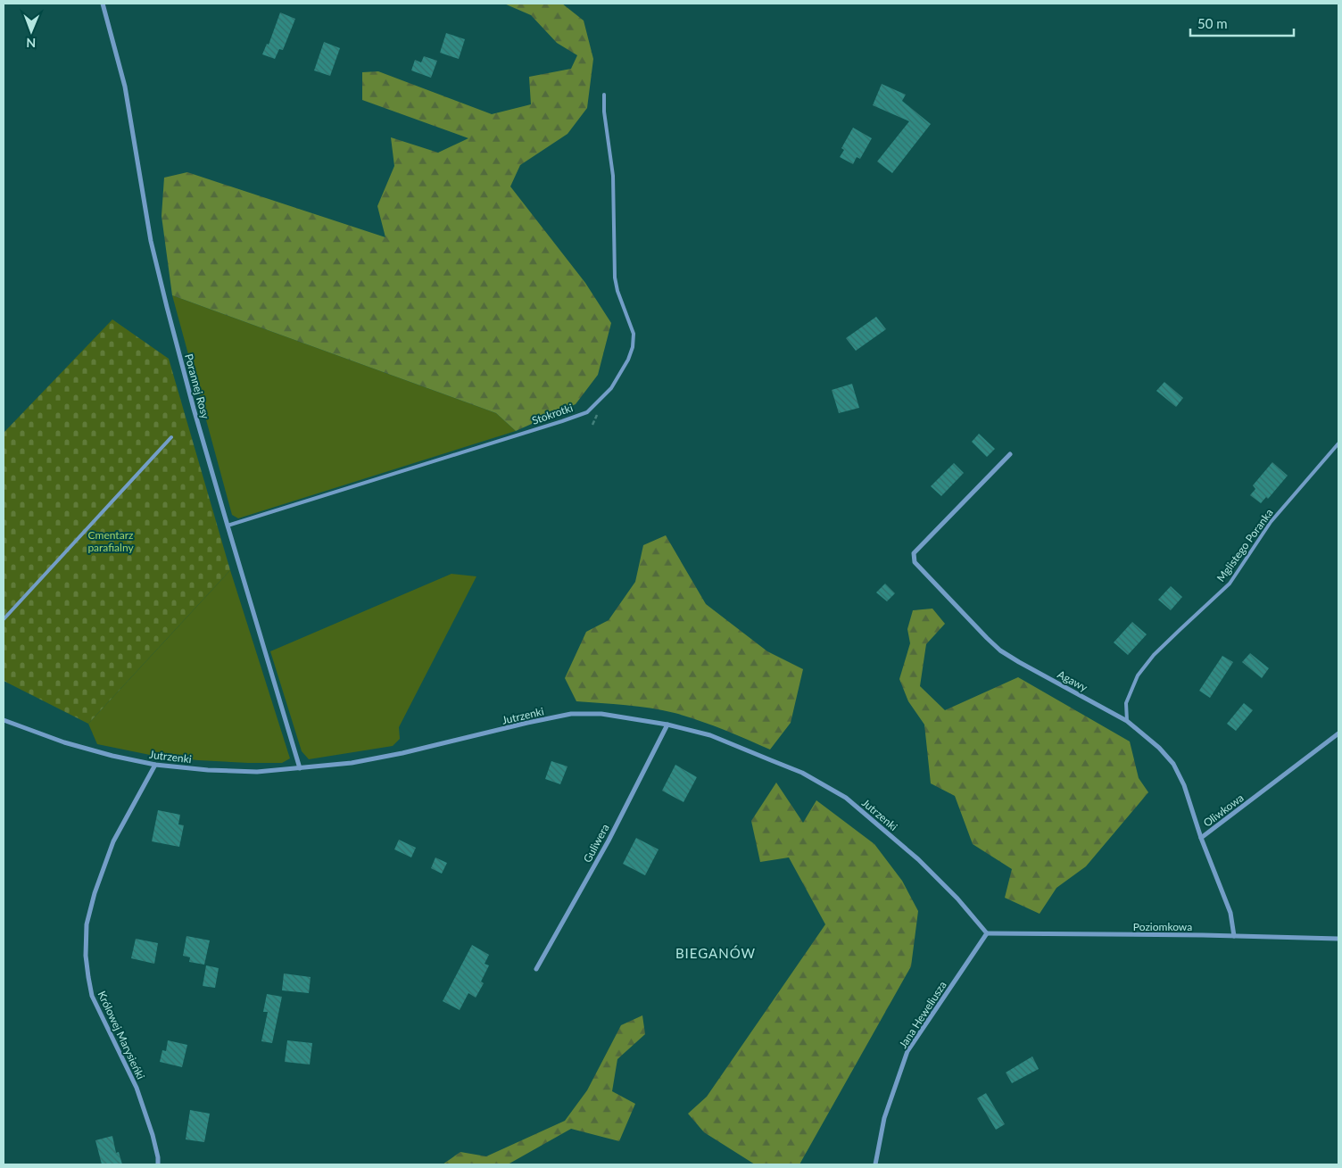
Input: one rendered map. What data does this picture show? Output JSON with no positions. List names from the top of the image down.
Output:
{
  "streets": {
    "street": [
      "Porannej Rosy",
      "Agawy",
      "Jutrzenki",
      "Oliwkowa",
      "Guliwera",
      "Poziomkowa",
      "Jana Heweliusza",
      "Królowej Marysieńki"
    ],
    "lane": ["Stokrotki", "Mglistego Poranka"]
  },
  "crossings": [
    ["Porannej Rosy", "Stokrotki"],
    ["Porannej Rosy", "Jutrzenki"],
    ["Mglistego Poranka", "Agawy"],
    ["Agawy", "Oliwkowa"],
    ["Jutrzenki", "Guliwera"],
    ["Jutrzenki", "Poziomkowa"],
    ["Jutrzenki", "Jana Heweliusza"],
    ["Jutrzenki", "Królowej Marysieńki"],
    ["Oliwkowa", "Poziomkowa"],
    ["Poziomkowa", "Jana Heweliusza"]
  ],
  "districts": ["BIEGANÓW"],
  "parks": ["Cmentarz parafialny"],
  "scale_bar": "50 m",
  "north": "bottom"
}
